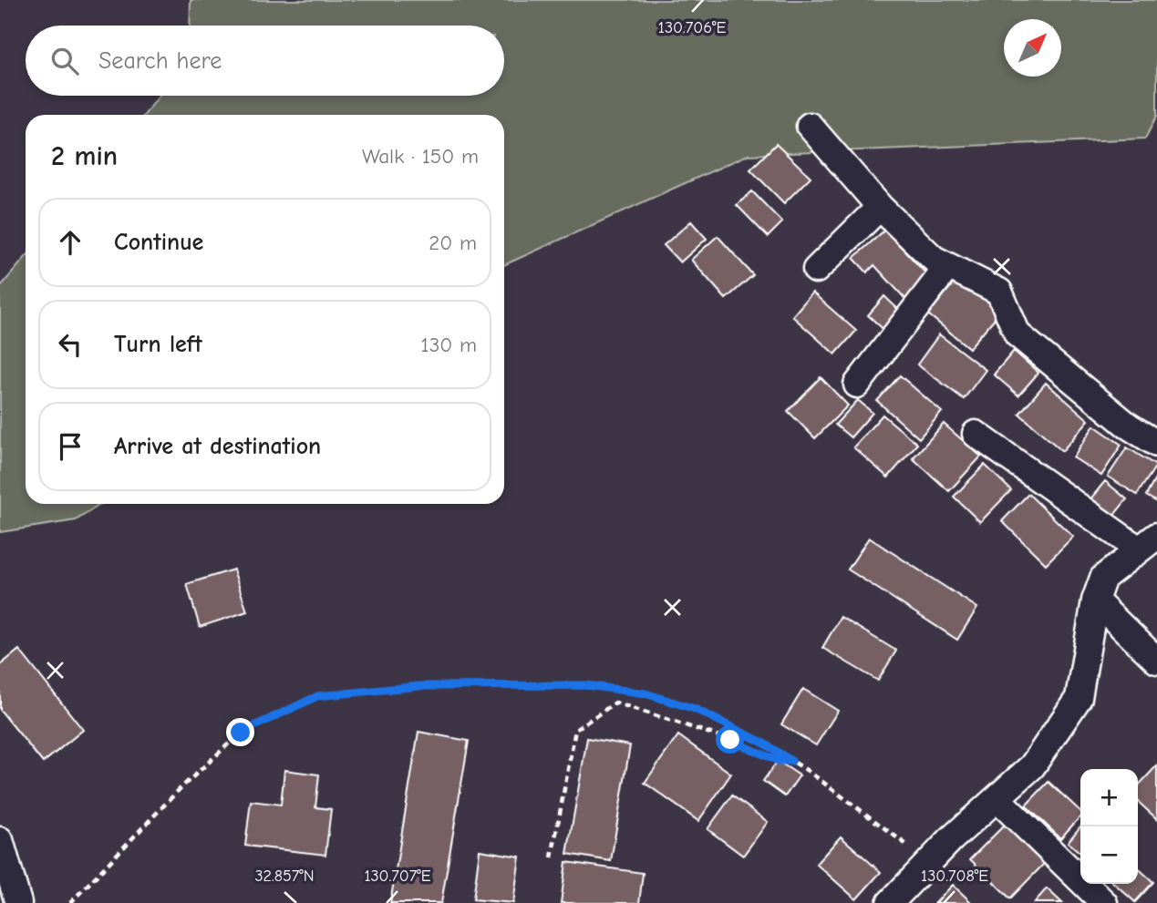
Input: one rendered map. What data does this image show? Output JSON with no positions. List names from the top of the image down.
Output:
{
  "north": "top right",
  "page": {
    "search": "Search here",
    "heading": ["2 min", "Walk · 150 m"],
    "list": [
      ["Continue", "20 m"],
      ["Turn left", "130 m"],
      "Arrive at destination"
    ],
    "map_buttons": ["+", "−"]
  },
  "coordinates": [
    "130.706°E",
    "130.707°E",
    "130.708°E",
    "32.857°N"
  ]
}
